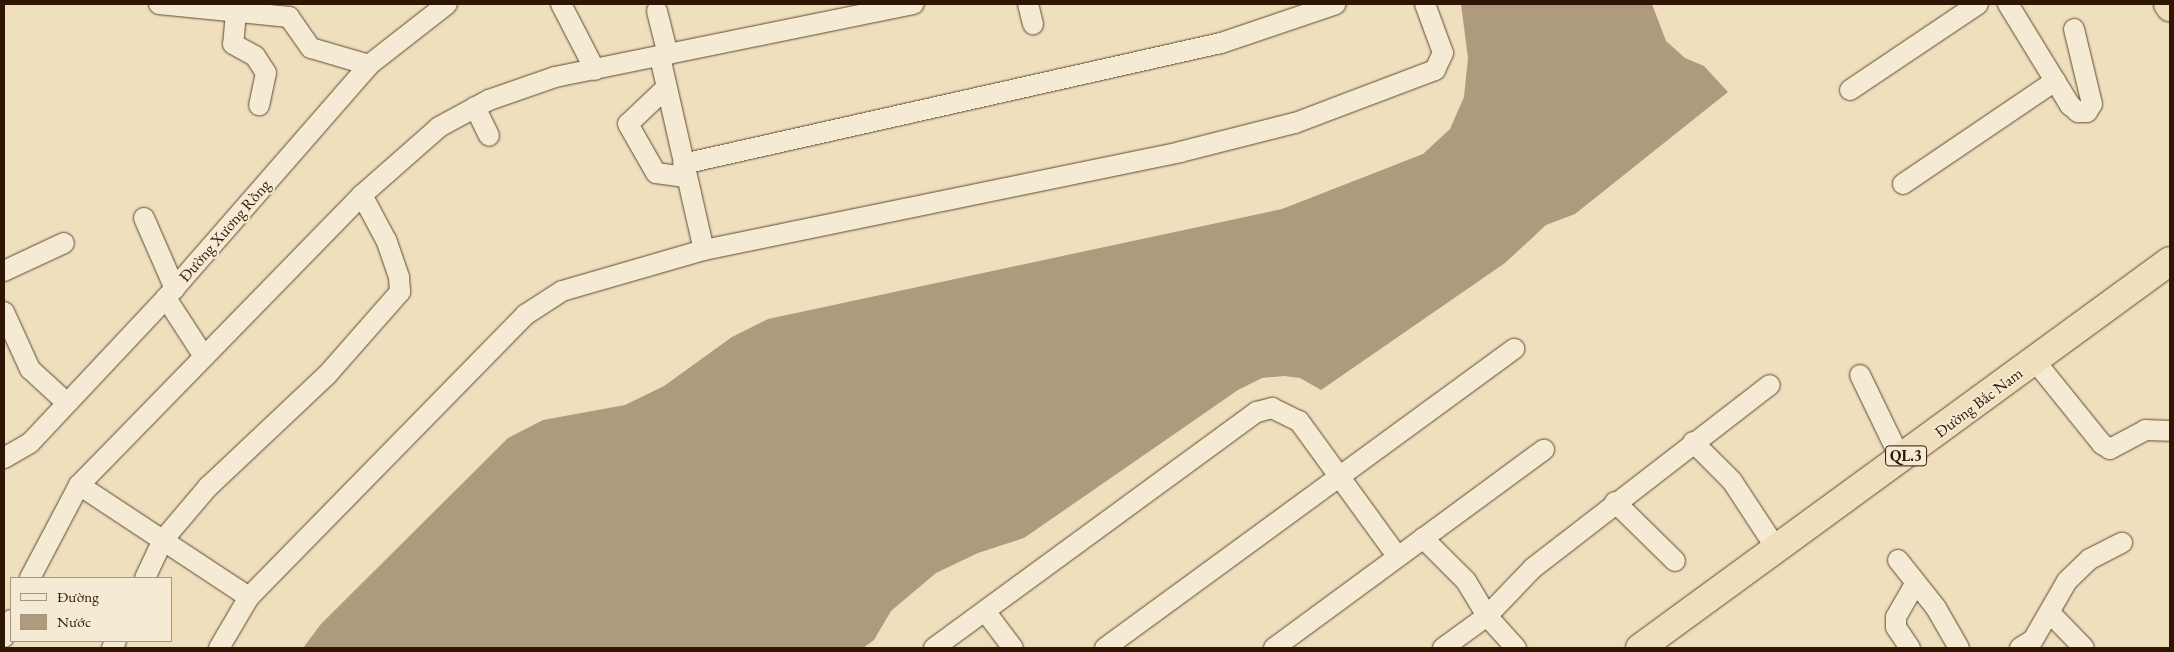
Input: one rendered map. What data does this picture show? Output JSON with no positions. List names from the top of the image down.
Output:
{
  "streets": {
    "highway": ["Đường Bắc Nam", "QL.3"],
    "street": ["Đường Xương Rồng"]
  },
  "legend": ["Đường", "Nước"]
}
